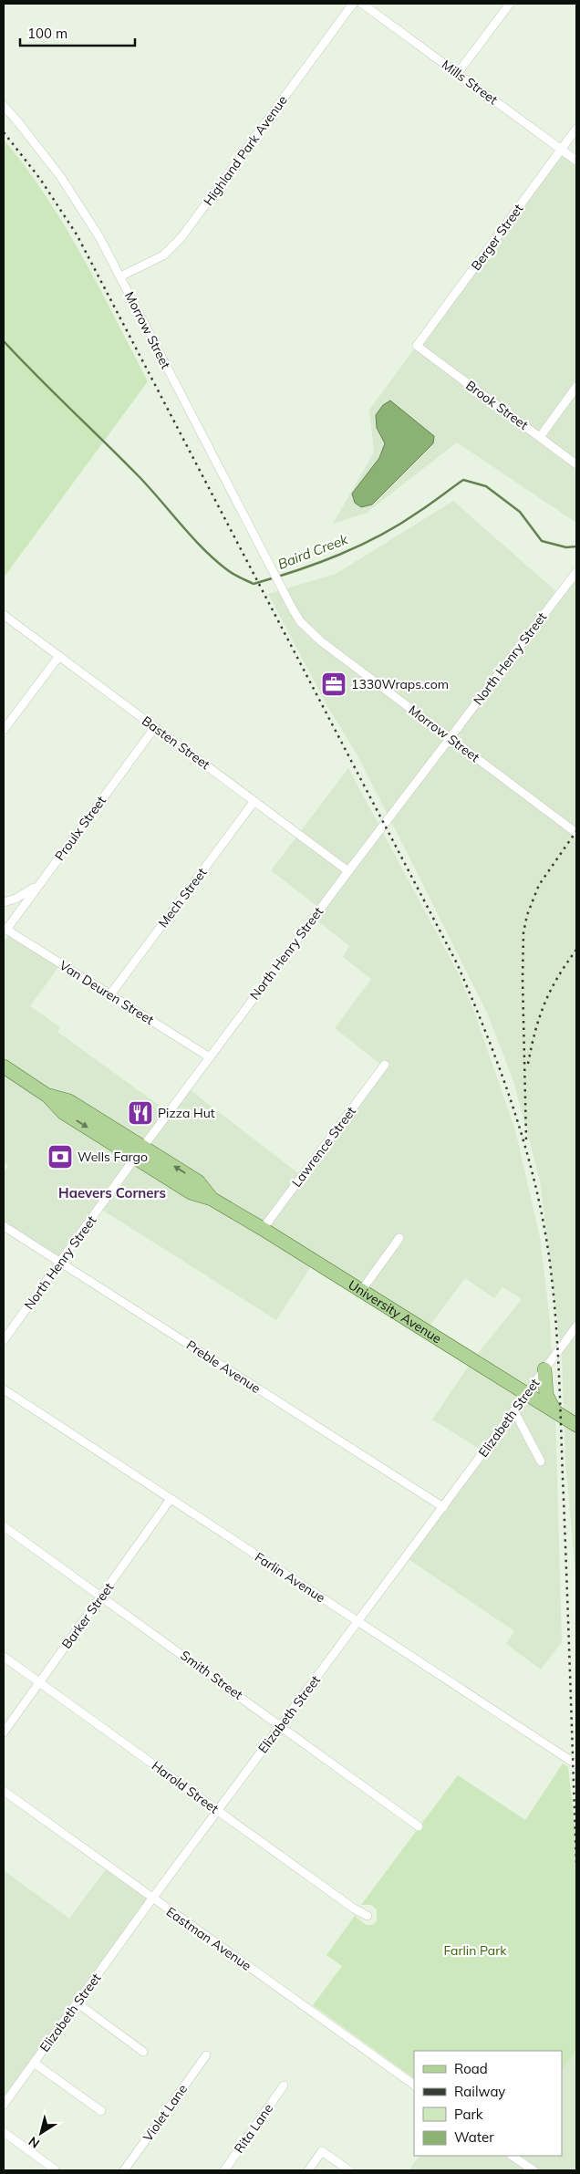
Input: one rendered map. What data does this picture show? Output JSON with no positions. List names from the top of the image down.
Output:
{
  "streets": {
    "main road": ["University Avenue"],
    "street": [
      "Mills Street",
      "Highland Park Avenue",
      "Berger Street",
      "Morrow Street",
      "Brook Street",
      "North Henry Street",
      "Basten Street",
      "Proulx Street",
      "Mech Street",
      "Van Deuren Street",
      "Lawrence Street",
      "Preble Avenue",
      "Elizabeth Street",
      "Farlin Avenue",
      "Barker Street",
      "Smith Street",
      "Harold Street",
      "Eastman Avenue",
      "Violet Lane",
      "Rita Lane"
    ]
  },
  "crossings": [
    ["Mills Street", "Berger Street"],
    ["Highland Park Avenue", "Morrow Street"],
    ["Berger Street", "Brook Street"],
    ["Morrow Street", "North Henry Street"],
    ["North Henry Street", "Basten Street"],
    ["North Henry Street", "Van Deuren Street"],
    ["North Henry Street", "University Avenue"],
    ["North Henry Street", "Preble Avenue"],
    ["Basten Street", "Proulx Street"],
    ["Basten Street", "Mech Street"],
    ["Proulx Street", "Van Deuren Street"],
    ["Mech Street", "Van Deuren Street"],
    ["Lawrence Street", "University Avenue"],
    ["University Avenue", "Elizabeth Street"],
    ["Preble Avenue", "Elizabeth Street"],
    ["Elizabeth Street", "Farlin Avenue"],
    ["Elizabeth Street", "Smith Street"],
    ["Elizabeth Street", "Harold Street"],
    ["Elizabeth Street", "Eastman Avenue"],
    ["Farlin Avenue", "Barker Street"],
    ["Barker Street", "Smith Street"],
    ["Barker Street", "Harold Street"]
  ],
  "districts": ["Haevers Corners"],
  "water": ["Baird Creek"],
  "parks": ["Farlin Park"],
  "places": {
    "office": ["1330Wraps.com"],
    "restaurant": ["Pizza Hut"],
    "bank": ["Wells Fargo"]
  },
  "legend": [
    "Road",
    "Railway",
    "Park",
    "Water"
  ],
  "scale_bar": "100 m",
  "north": "bottom left"
}
